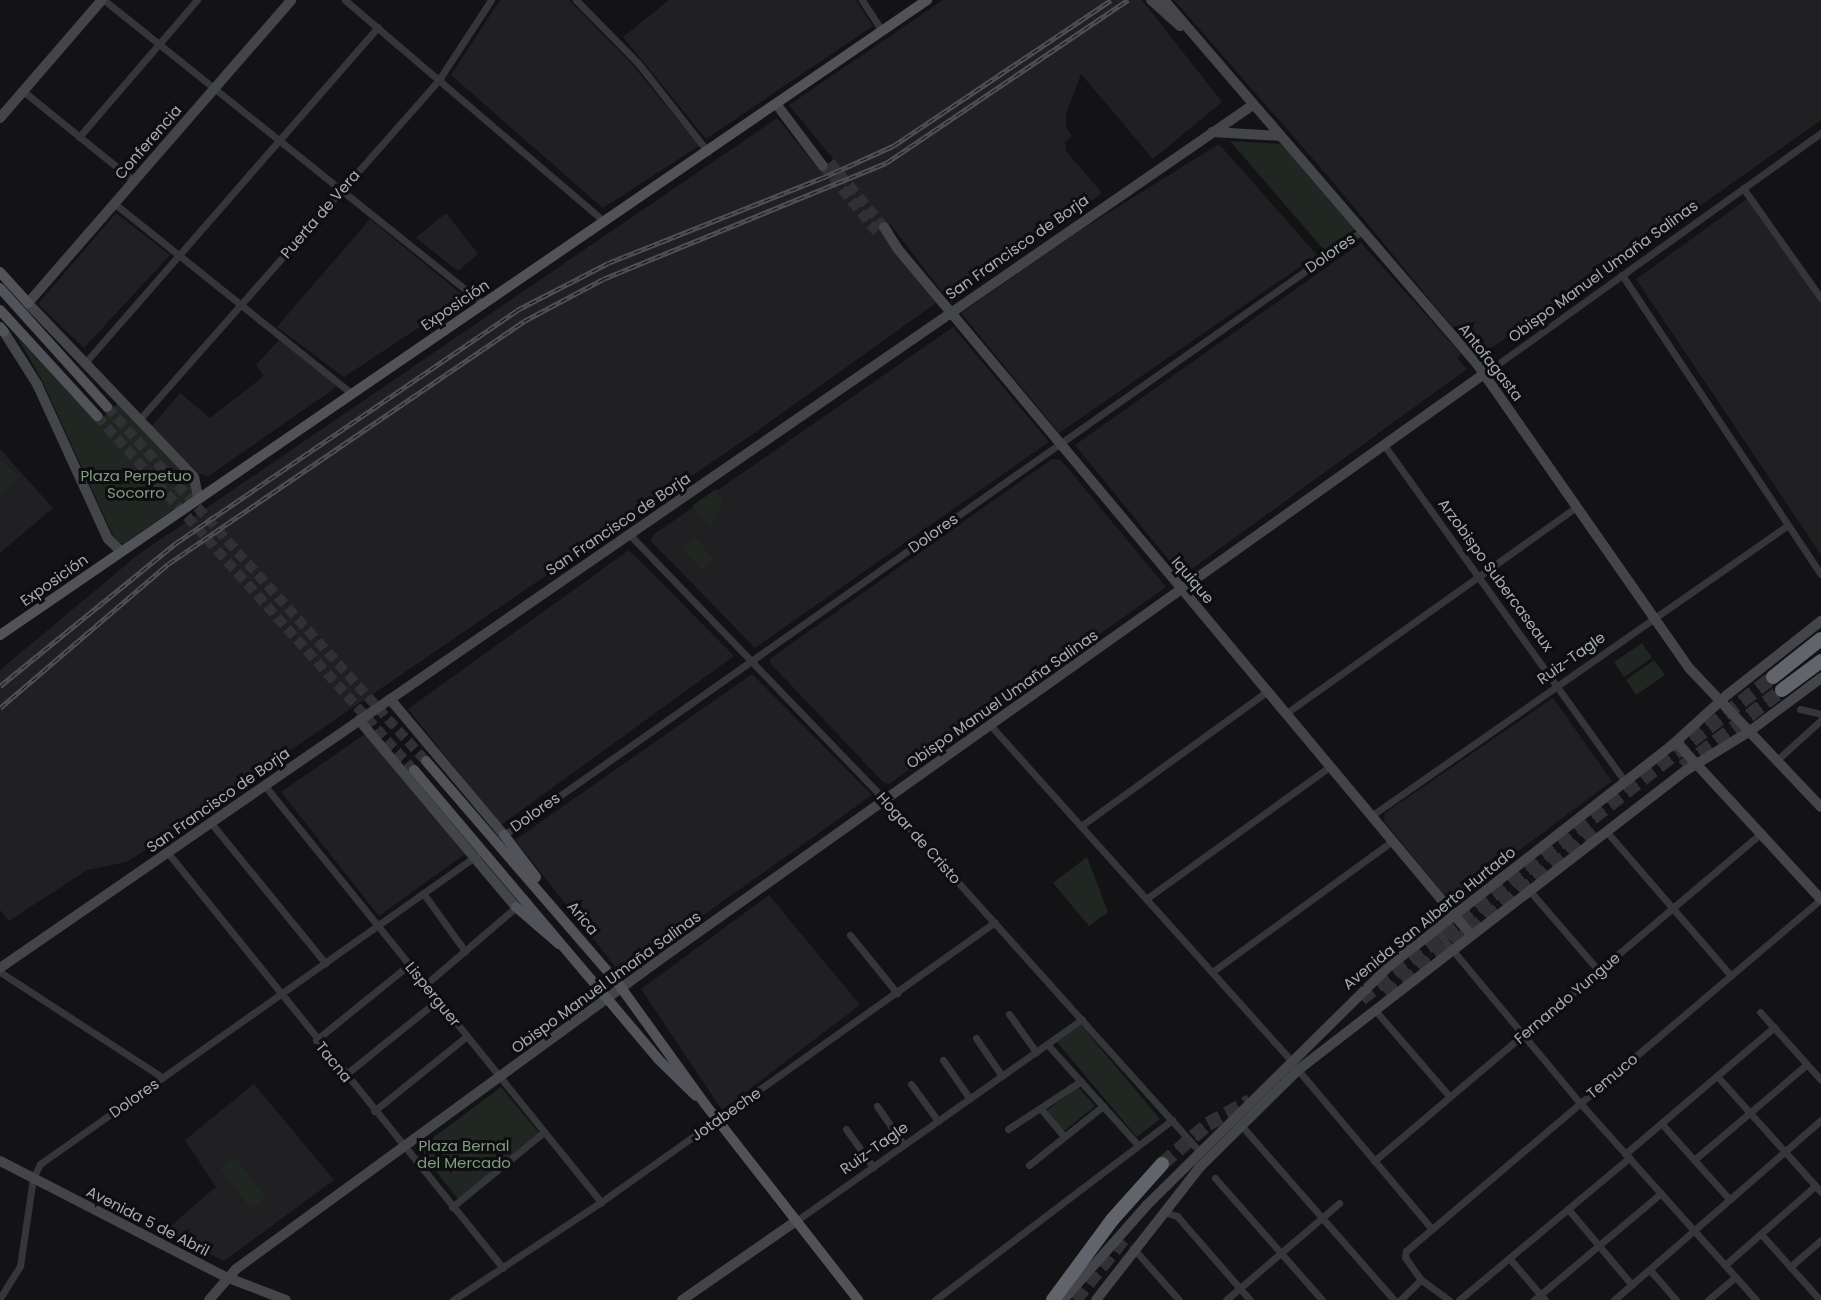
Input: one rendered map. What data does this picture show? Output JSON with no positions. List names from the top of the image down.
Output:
{
  "streets": {
    "main road": ["Exposición", "Arica"],
    "street": [
      "Conferencia",
      "Puerta de Vera",
      "San Francisco de Borja",
      "Dolores",
      "Obispo Manuel Umaña Salinas",
      "Antofagasta",
      "Arzobispo Subercaseaux",
      "Iquique",
      "Ruiz-Tagle",
      "Hogar de Cristo",
      "Avenida San Alberto Hurtado",
      "Lisperguer",
      "Fernando Yungue",
      "Tacna",
      "Temuco",
      "Jotabeche",
      "Avenida 5 de Abril"
    ]
  },
  "crossings": [
    ["San Francisco de Borja", "Antofagasta"],
    ["San Francisco de Borja", "Iquique"],
    ["San Francisco de Borja", "Hogar de Cristo"],
    ["San Francisco de Borja", "Lisperguer"],
    ["San Francisco de Borja", "Tacna"],
    ["Dolores", "Antofagasta"],
    ["Dolores", "Iquique"],
    ["Dolores", "Hogar de Cristo"],
    ["Dolores", "Lisperguer"],
    ["Dolores", "Tacna"],
    ["Dolores", "Avenida 5 de Abril"],
    ["Obispo Manuel Umaña Salinas", "Antofagasta"],
    ["Obispo Manuel Umaña Salinas", "Arzobispo Subercaseaux"],
    ["Obispo Manuel Umaña Salinas", "Iquique"],
    ["Obispo Manuel Umaña Salinas", "Hogar de Cristo"],
    ["Obispo Manuel Umaña Salinas", "Arica"],
    ["Obispo Manuel Umaña Salinas", "Lisperguer"],
    ["Obispo Manuel Umaña Salinas", "Tacna"],
    ["Obispo Manuel Umaña Salinas", "Avenida 5 de Abril"],
    ["Antofagasta", "Ruiz-Tagle"],
    ["Antofagasta", "Avenida San Alberto Hurtado"],
    ["Arzobispo Subercaseaux", "Ruiz-Tagle"],
    ["Arzobispo Subercaseaux", "Avenida San Alberto Hurtado"],
    ["Iquique", "Ruiz-Tagle"],
    ["Iquique", "Avenida San Alberto Hurtado"],
    ["Ruiz-Tagle", "Hogar de Cristo"],
    ["Ruiz-Tagle", "Arica"],
    ["Hogar de Cristo", "Avenida San Alberto Hurtado"],
    ["Hogar de Cristo", "Jotabeche"],
    ["Arica", "Jotabeche"],
    ["Lisperguer", "Jotabeche"],
    ["Tacna", "Jotabeche"]
  ],
  "parks": ["Plaza Perpetuo Socorro", "Plaza Bernal del Mercado"]
}
